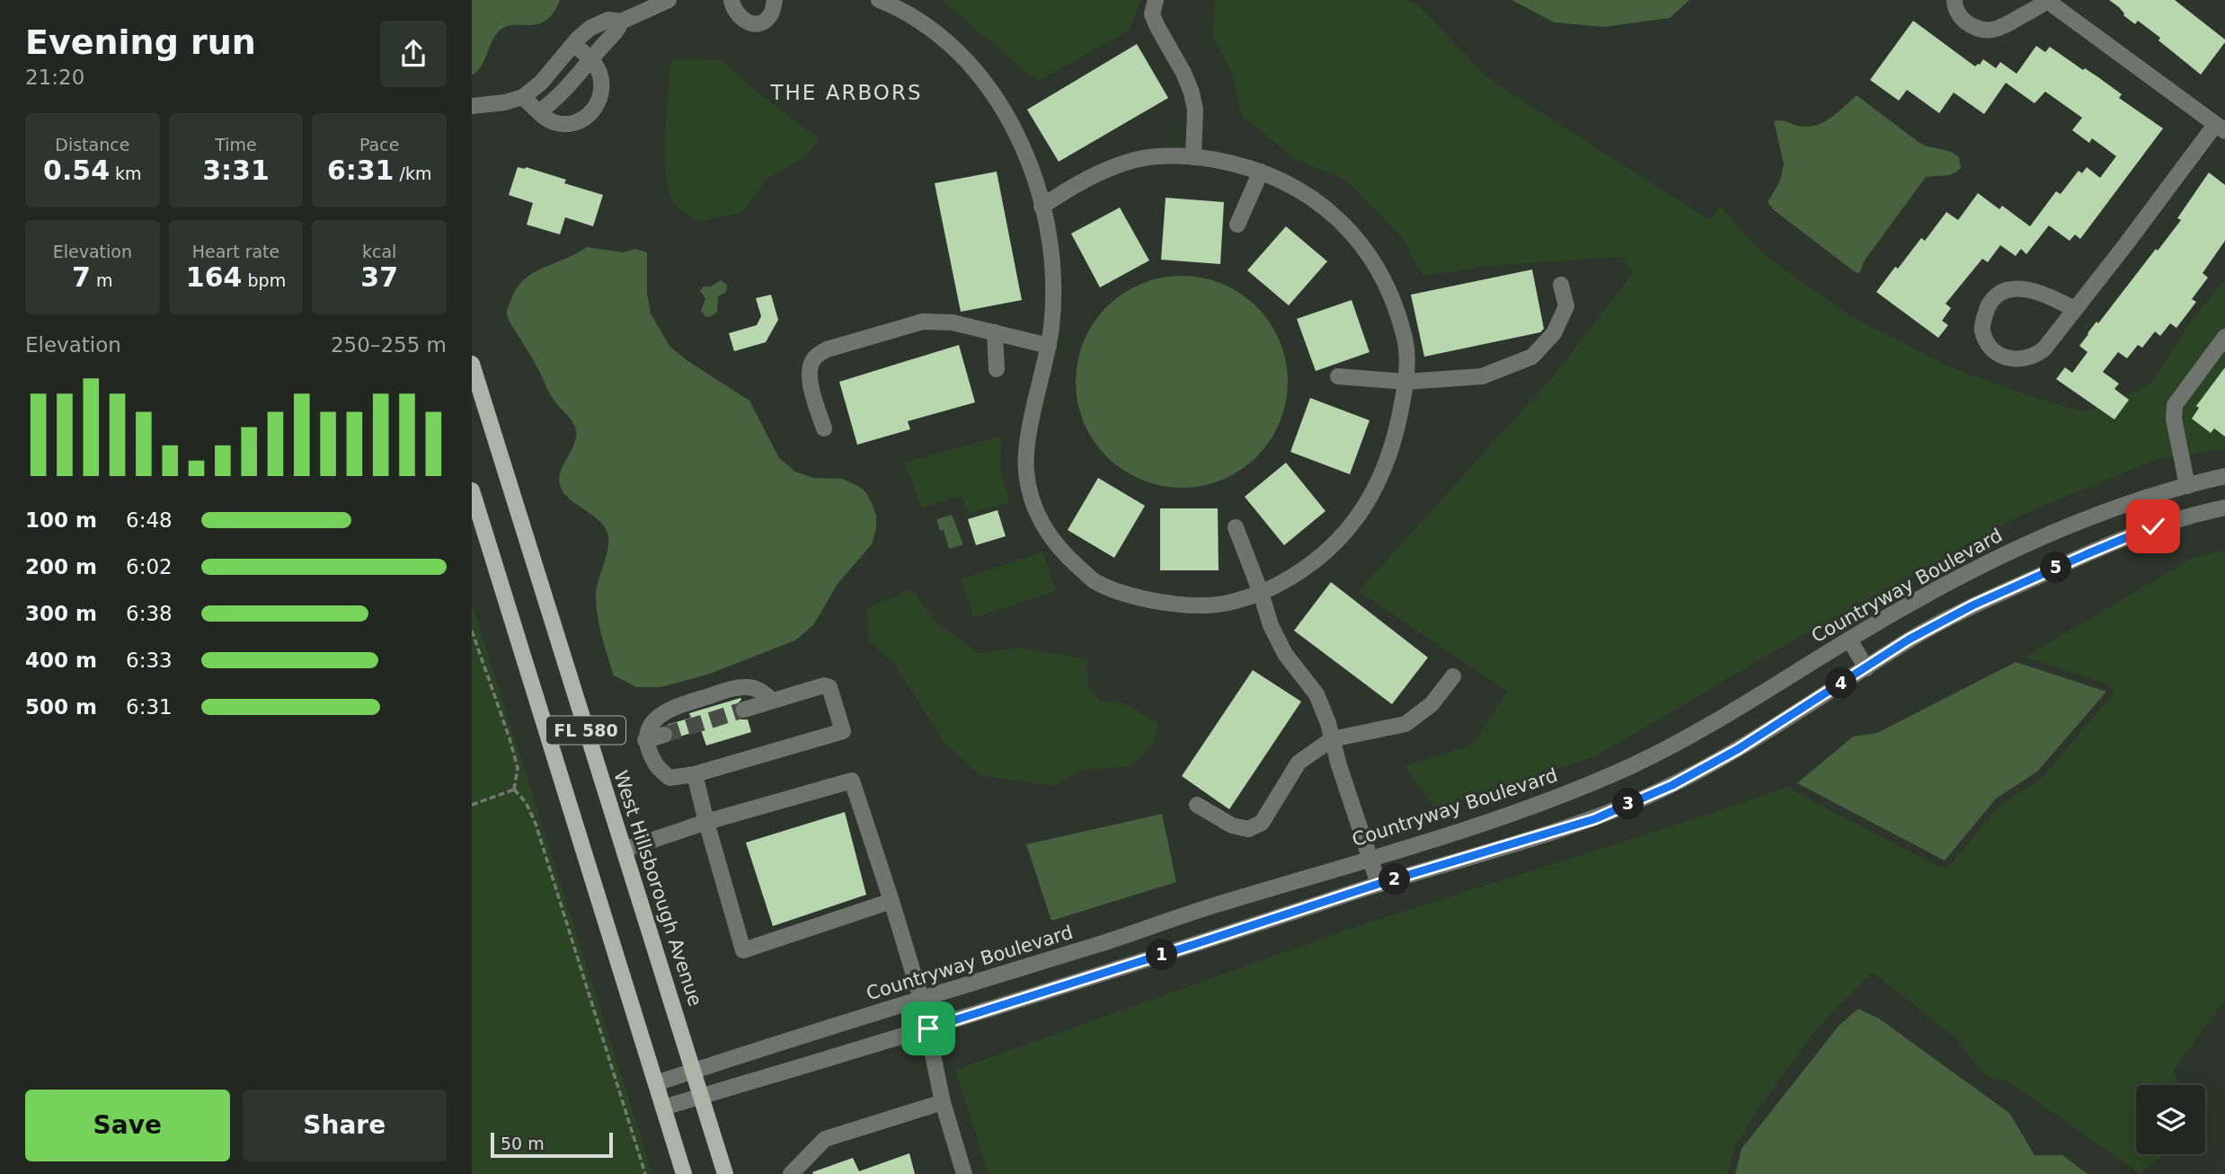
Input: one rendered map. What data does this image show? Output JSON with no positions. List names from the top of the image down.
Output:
{
  "streets": {
    "main road": ["FL 580", "West Hillsborough Avenue"],
    "street": ["Countryway Boulevard"]
  },
  "crossings": [
    ["Countryway Boulevard", "FL 580"],
    ["Countryway Boulevard", "West Hillsborough Avenue"]
  ],
  "districts": ["THE ARBORS"],
  "scale_bar": "50 m",
  "page": {
    "heading": ["Evening run", "21:20"],
    "stats": [
      ["Distance", "0.54 km"],
      ["Time", "3:31"],
      ["Pace", "6:31 /km"],
      ["Elevation", "7 m"],
      ["Heart rate", "164 bpm"],
      ["kcal", "37"]
    ],
    "chart": ["Elevation", "250–255 m"],
    "list": [
      {
        "name": "100 m",
        "note": "6:48"
      },
      {
        "name": "200 m",
        "note": "6:02"
      },
      {
        "name": "300 m",
        "note": "6:38"
      },
      {
        "name": "400 m",
        "note": "6:33"
      },
      {
        "name": "500 m",
        "note": "6:31"
      }
    ],
    "pins": [
      "5",
      "4",
      "3",
      "2",
      "1"
    ],
    "buttons": ["Save", "Share"],
    "scale": "50 m"
  }
}
